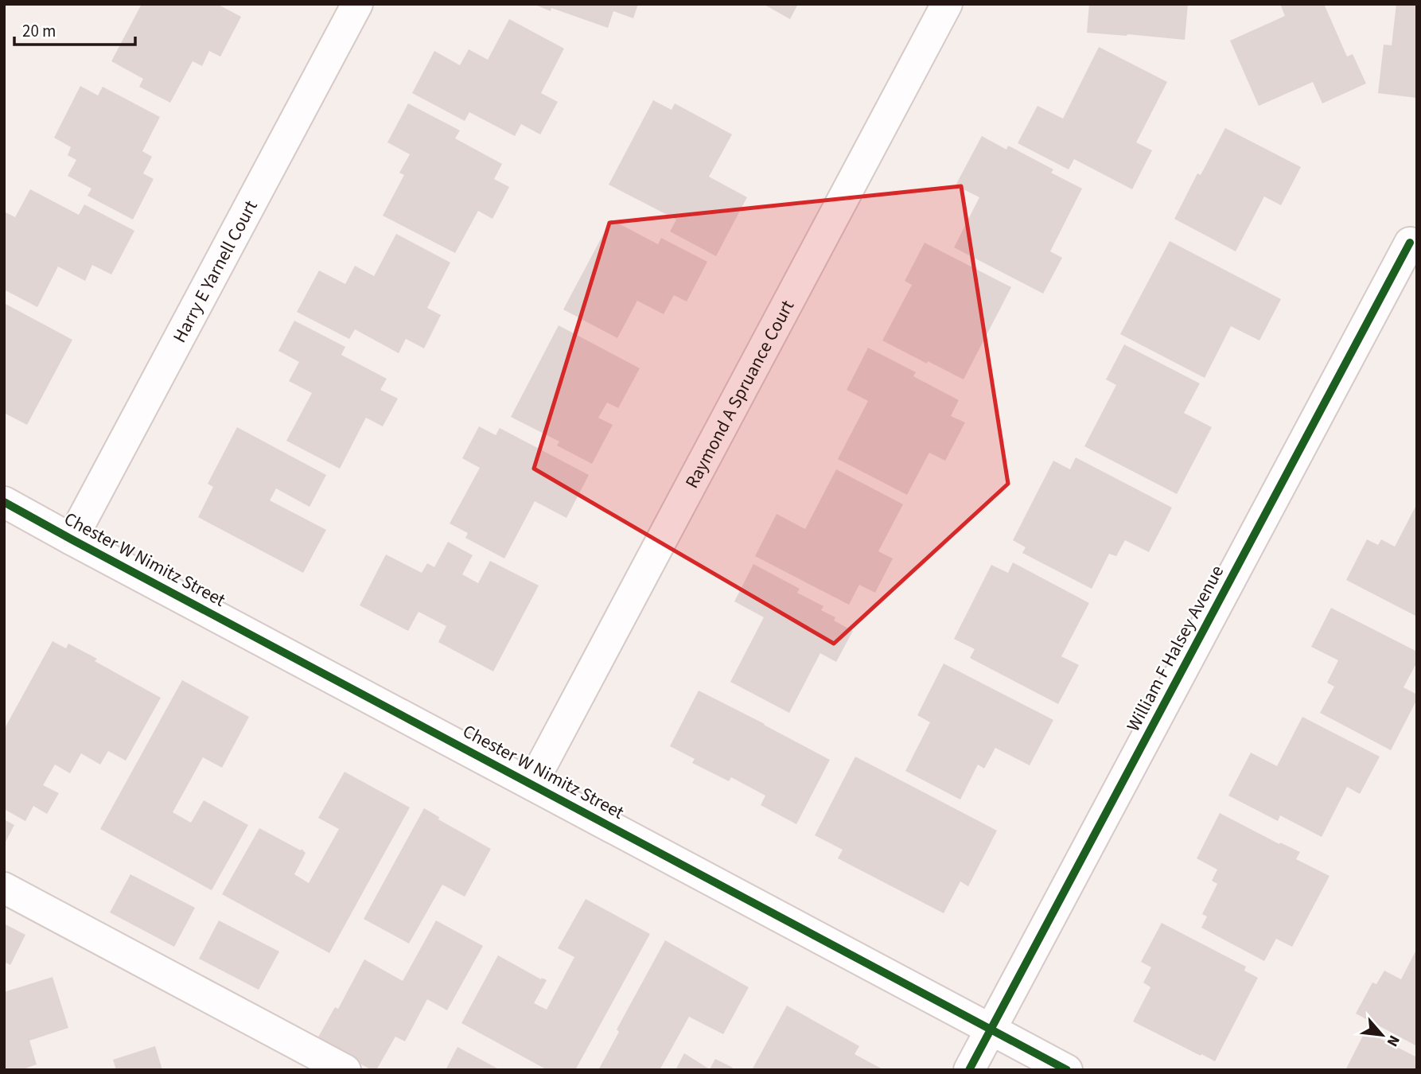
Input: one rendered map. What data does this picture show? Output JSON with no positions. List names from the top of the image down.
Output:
{
  "streets": {
    "street": [
      "Harry E Yarnell Court",
      "Raymond A Spruance Court",
      "Chester W Nimitz Street",
      "William F Halsey Avenue"
    ]
  },
  "crossings": [
    ["Harry E Yarnell Court", "Chester W Nimitz Street"],
    ["Raymond A Spruance Court", "Chester W Nimitz Street"],
    ["Chester W Nimitz Street", "William F Halsey Avenue"]
  ],
  "scale_bar": "20 m",
  "north": "bottom right"
}
